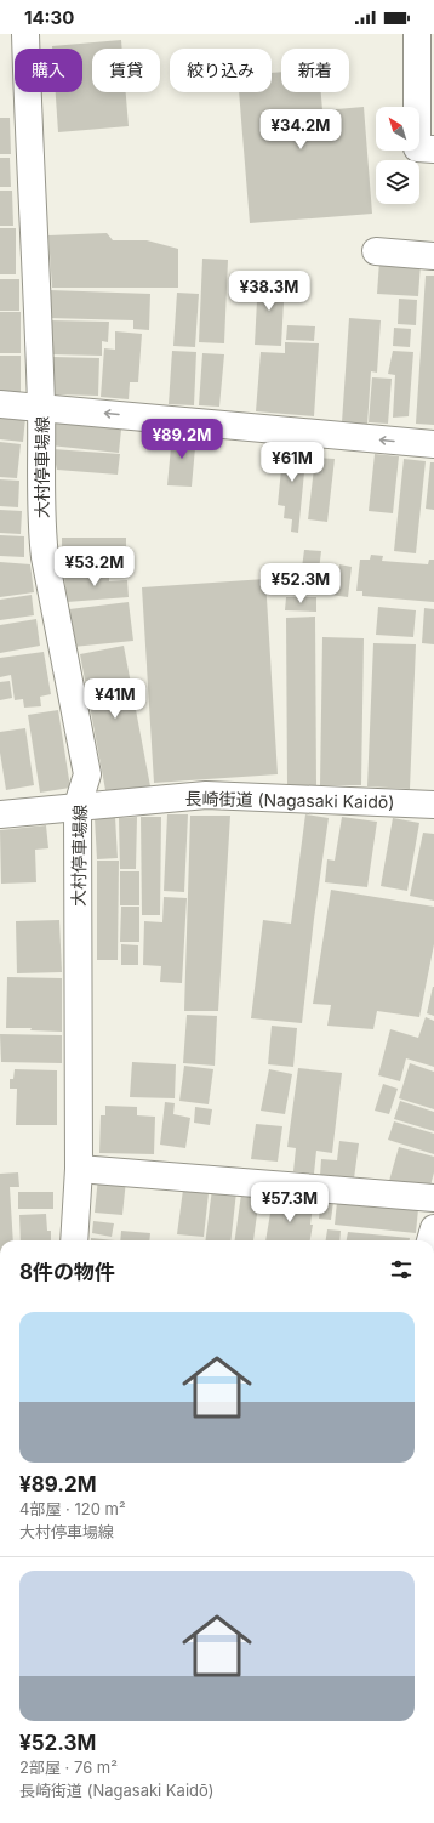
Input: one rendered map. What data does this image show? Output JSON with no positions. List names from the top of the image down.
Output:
{
  "streets": {
    "main road": ["大村停車場線", "長崎街道 (Nagasaki Kaidō)"]
  },
  "crossings": [
    ["大村停車場線", "長崎街道 (Nagasaki Kaidō)"]
  ],
  "north": "top left",
  "page": {
    "status": "14:30",
    "chip": [
      "購入",
      "賃貸",
      "絞り込み",
      "新着"
    ],
    "price": [
      "¥34.2M",
      "¥38.3M",
      "¥89.2M",
      "¥61M",
      "¥53.2M",
      "¥52.3M",
      "¥41M",
      "¥57.3M"
    ],
    "heading": "8件の物件",
    "list": [
      {
        "name": "¥89.2M",
        "note": "4部屋 · 120 m² · 大村停車場線"
      },
      {
        "name": "¥52.3M",
        "note": "2部屋 · 76 m² · 長崎街道 (Nagasaki Kaidō)"
      }
    ]
  }
}
